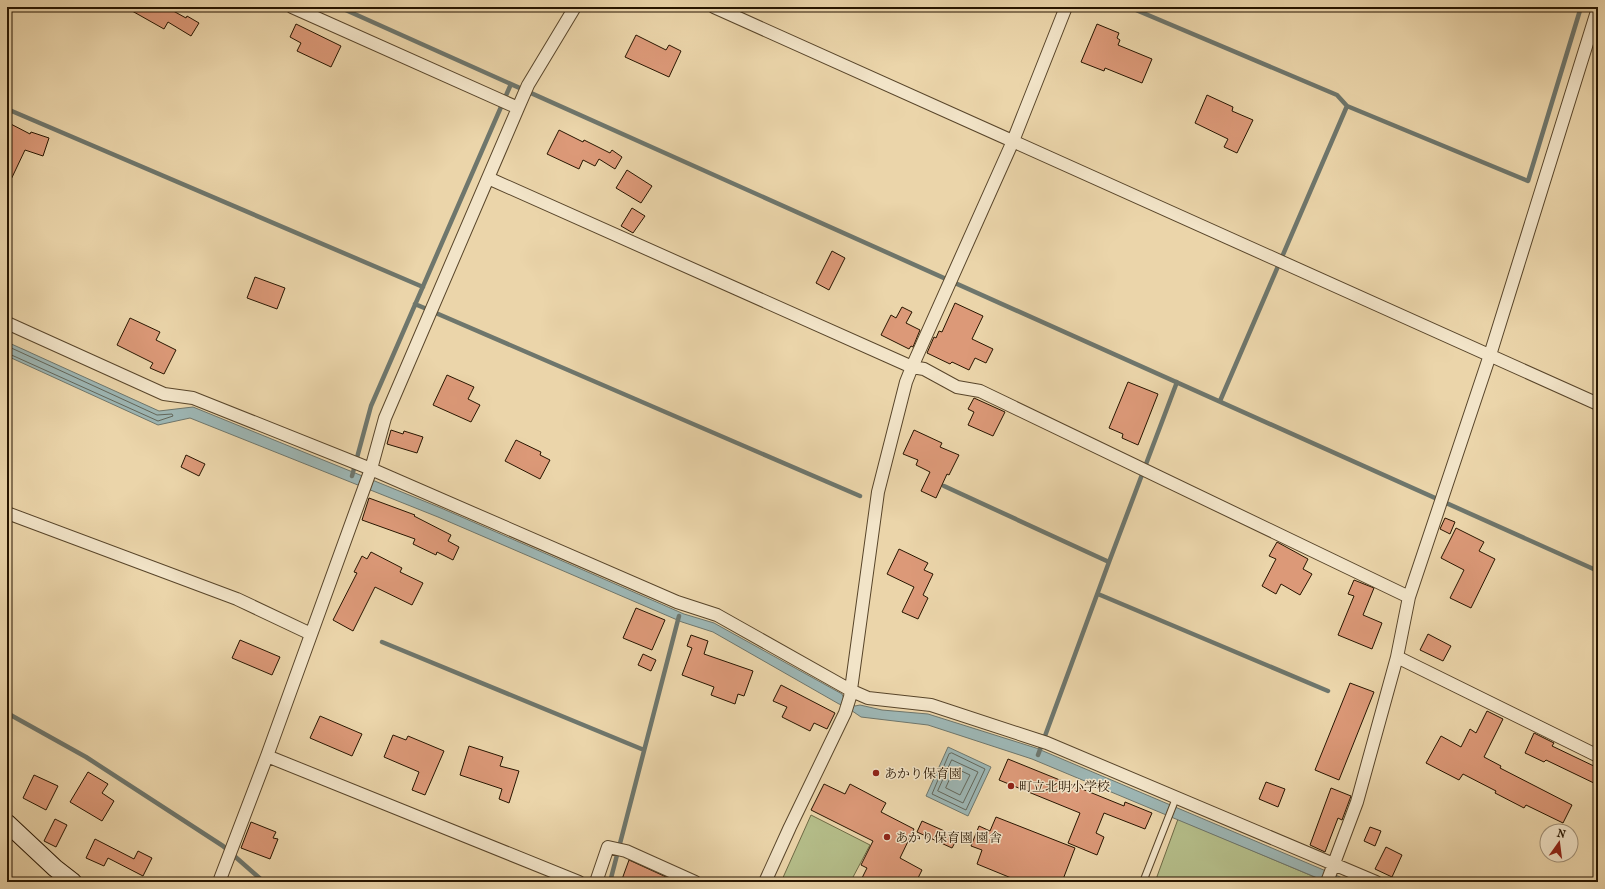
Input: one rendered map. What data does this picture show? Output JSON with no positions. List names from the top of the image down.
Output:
{
  "places": ["あかり保育園", "町立北明小学校", "あかり保育園 園舎"],
  "north": "top"
}
